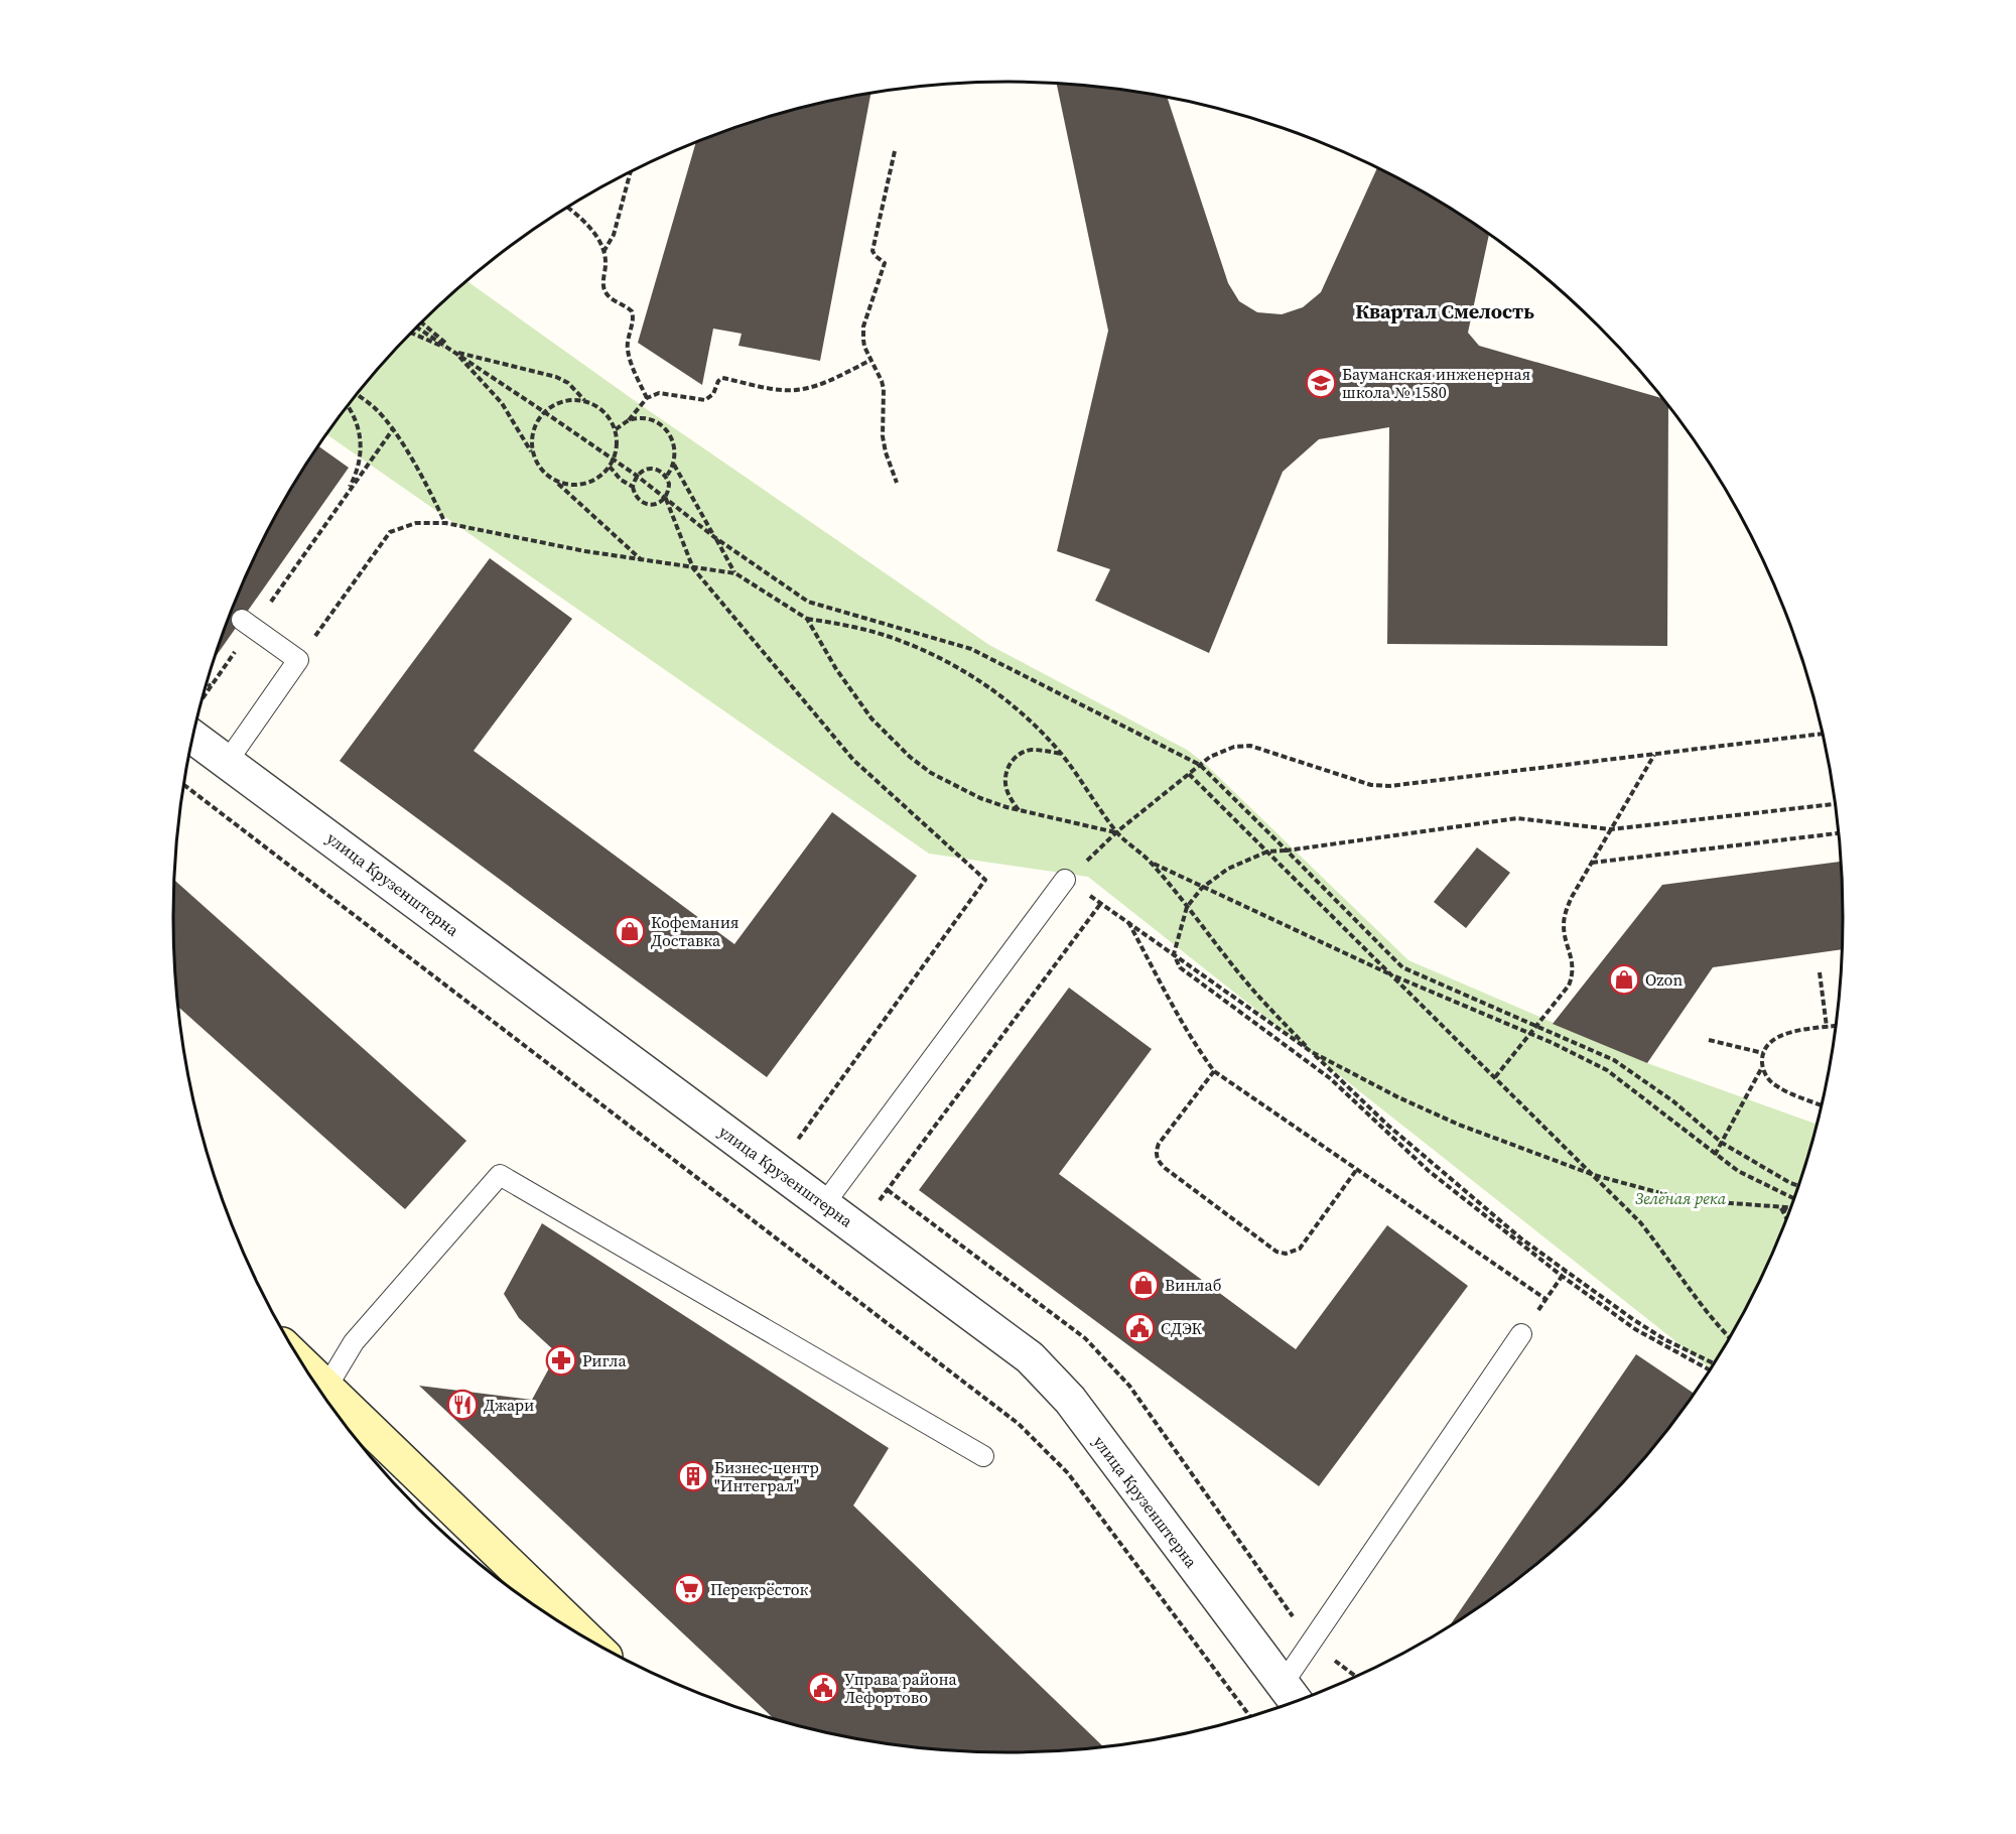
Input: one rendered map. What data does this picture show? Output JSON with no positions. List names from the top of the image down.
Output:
{
  "streets": {
    "street": ["улица Крузенштерна"]
  },
  "districts": ["Квартал Смелость"],
  "parks": ["Зелёная река"],
  "places": {
    "school or university": ["Бауманская инженерная школа № 1580"],
    "shop": ["Кофемания Доставка", "Ozon", "Винлаб"],
    "public building": ["СДЭК", "Управа района Лефортово"],
    "pharmacy": ["Ригла"],
    "restaurant": ["Джари"],
    "building": ["Бизнес-центр \"Интеграл\""],
    "supermarket": ["Перекрёсток"]
  }
}
